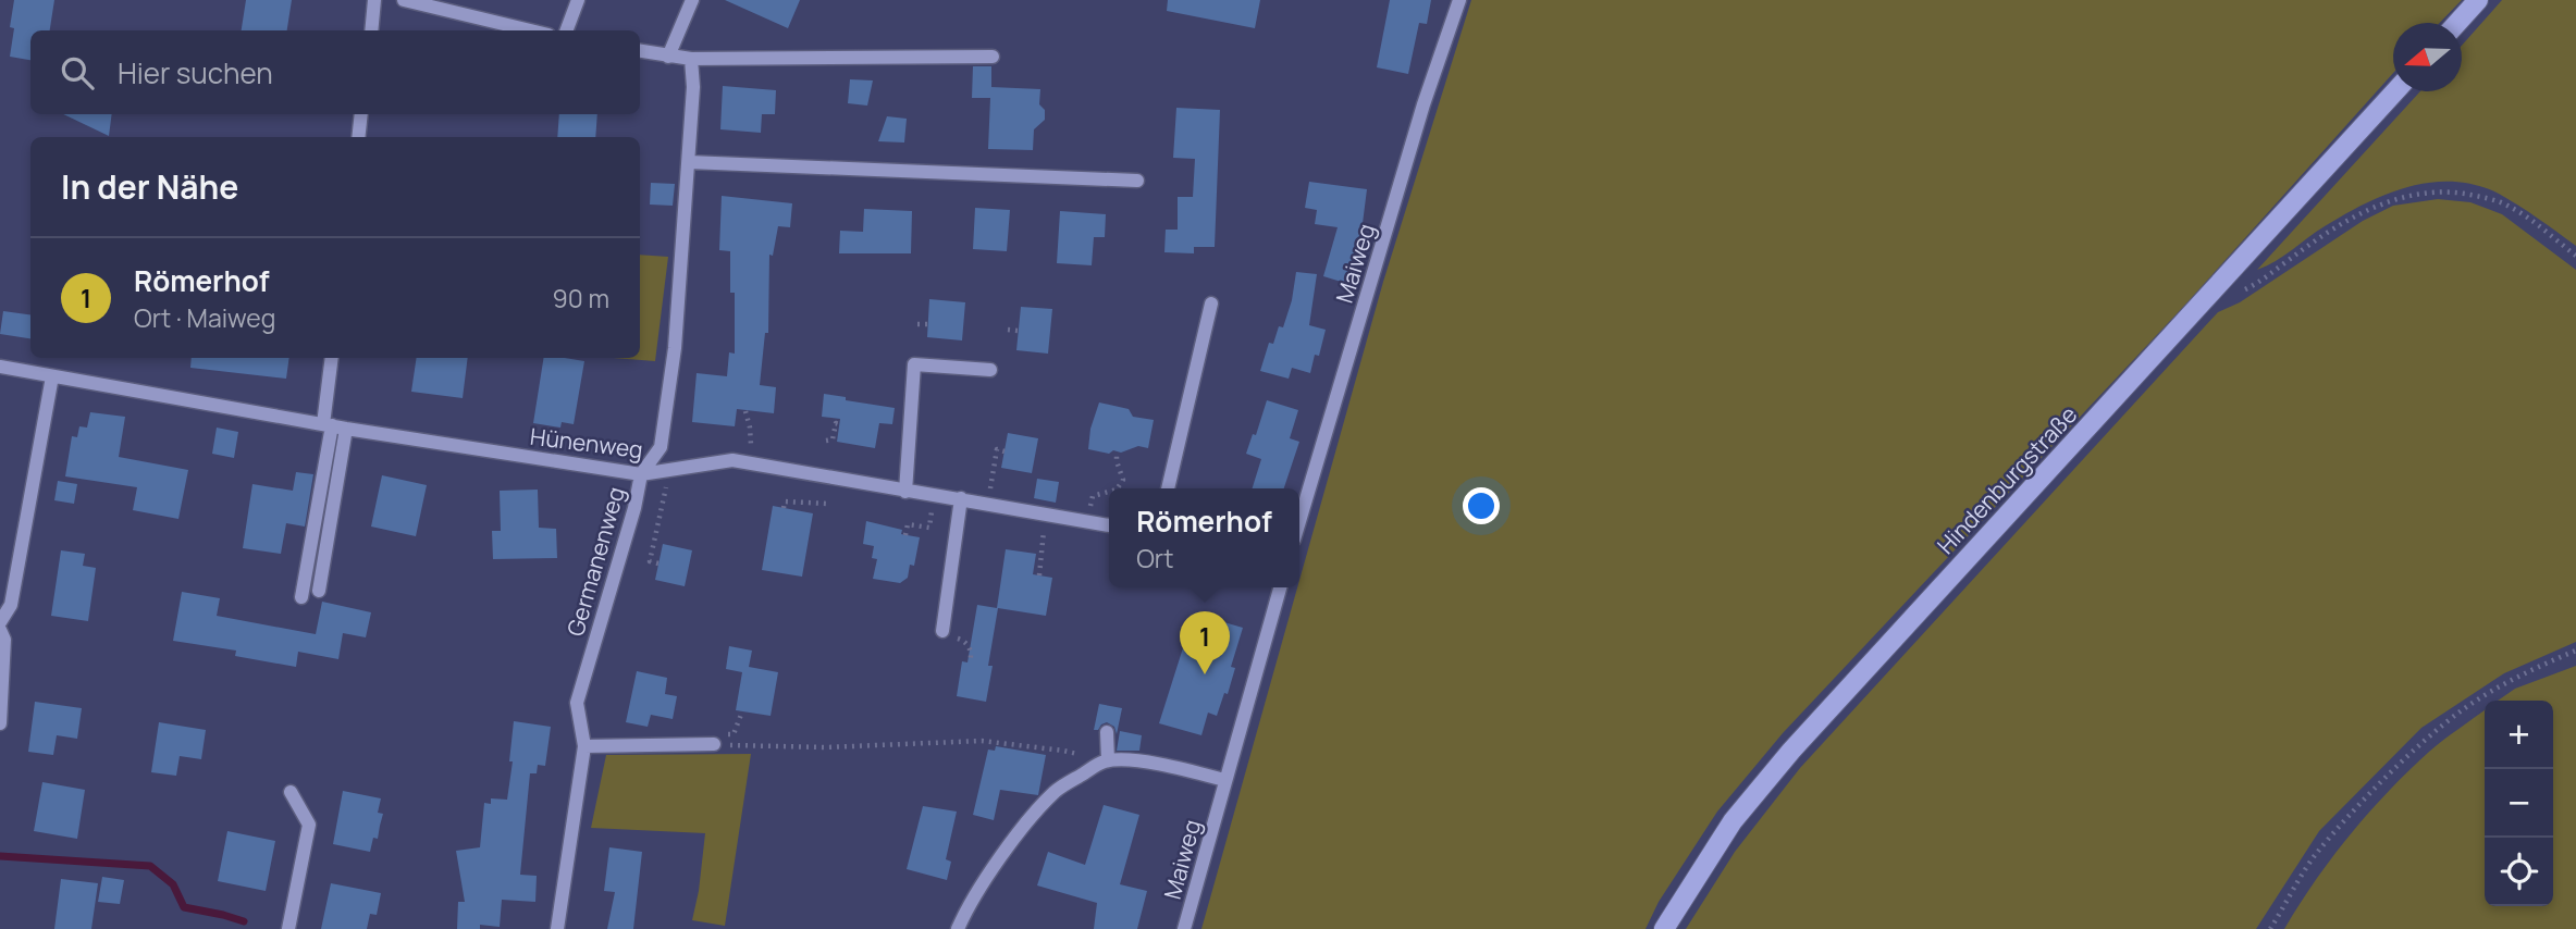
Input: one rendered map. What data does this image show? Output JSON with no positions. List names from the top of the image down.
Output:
{
  "streets": {
    "main road": ["Hindenburgstraße"],
    "street": ["Maiweg", "Hünenweg", "Germanenweg"]
  },
  "crossings": [
    ["Hünenweg", "Germanenweg"]
  ],
  "north": "left",
  "page": {
    "search": "Hier suchen",
    "heading": "In der Nähe",
    "list": [
      {
        "mark": "1",
        "name": "Römerhof",
        "note": "Ort · Maiweg",
        "value": "90 m"
      }
    ],
    "popup": ["Römerhof", "Ort"],
    "pins": "1",
    "map_buttons": ["+", "−"]
  }
}
